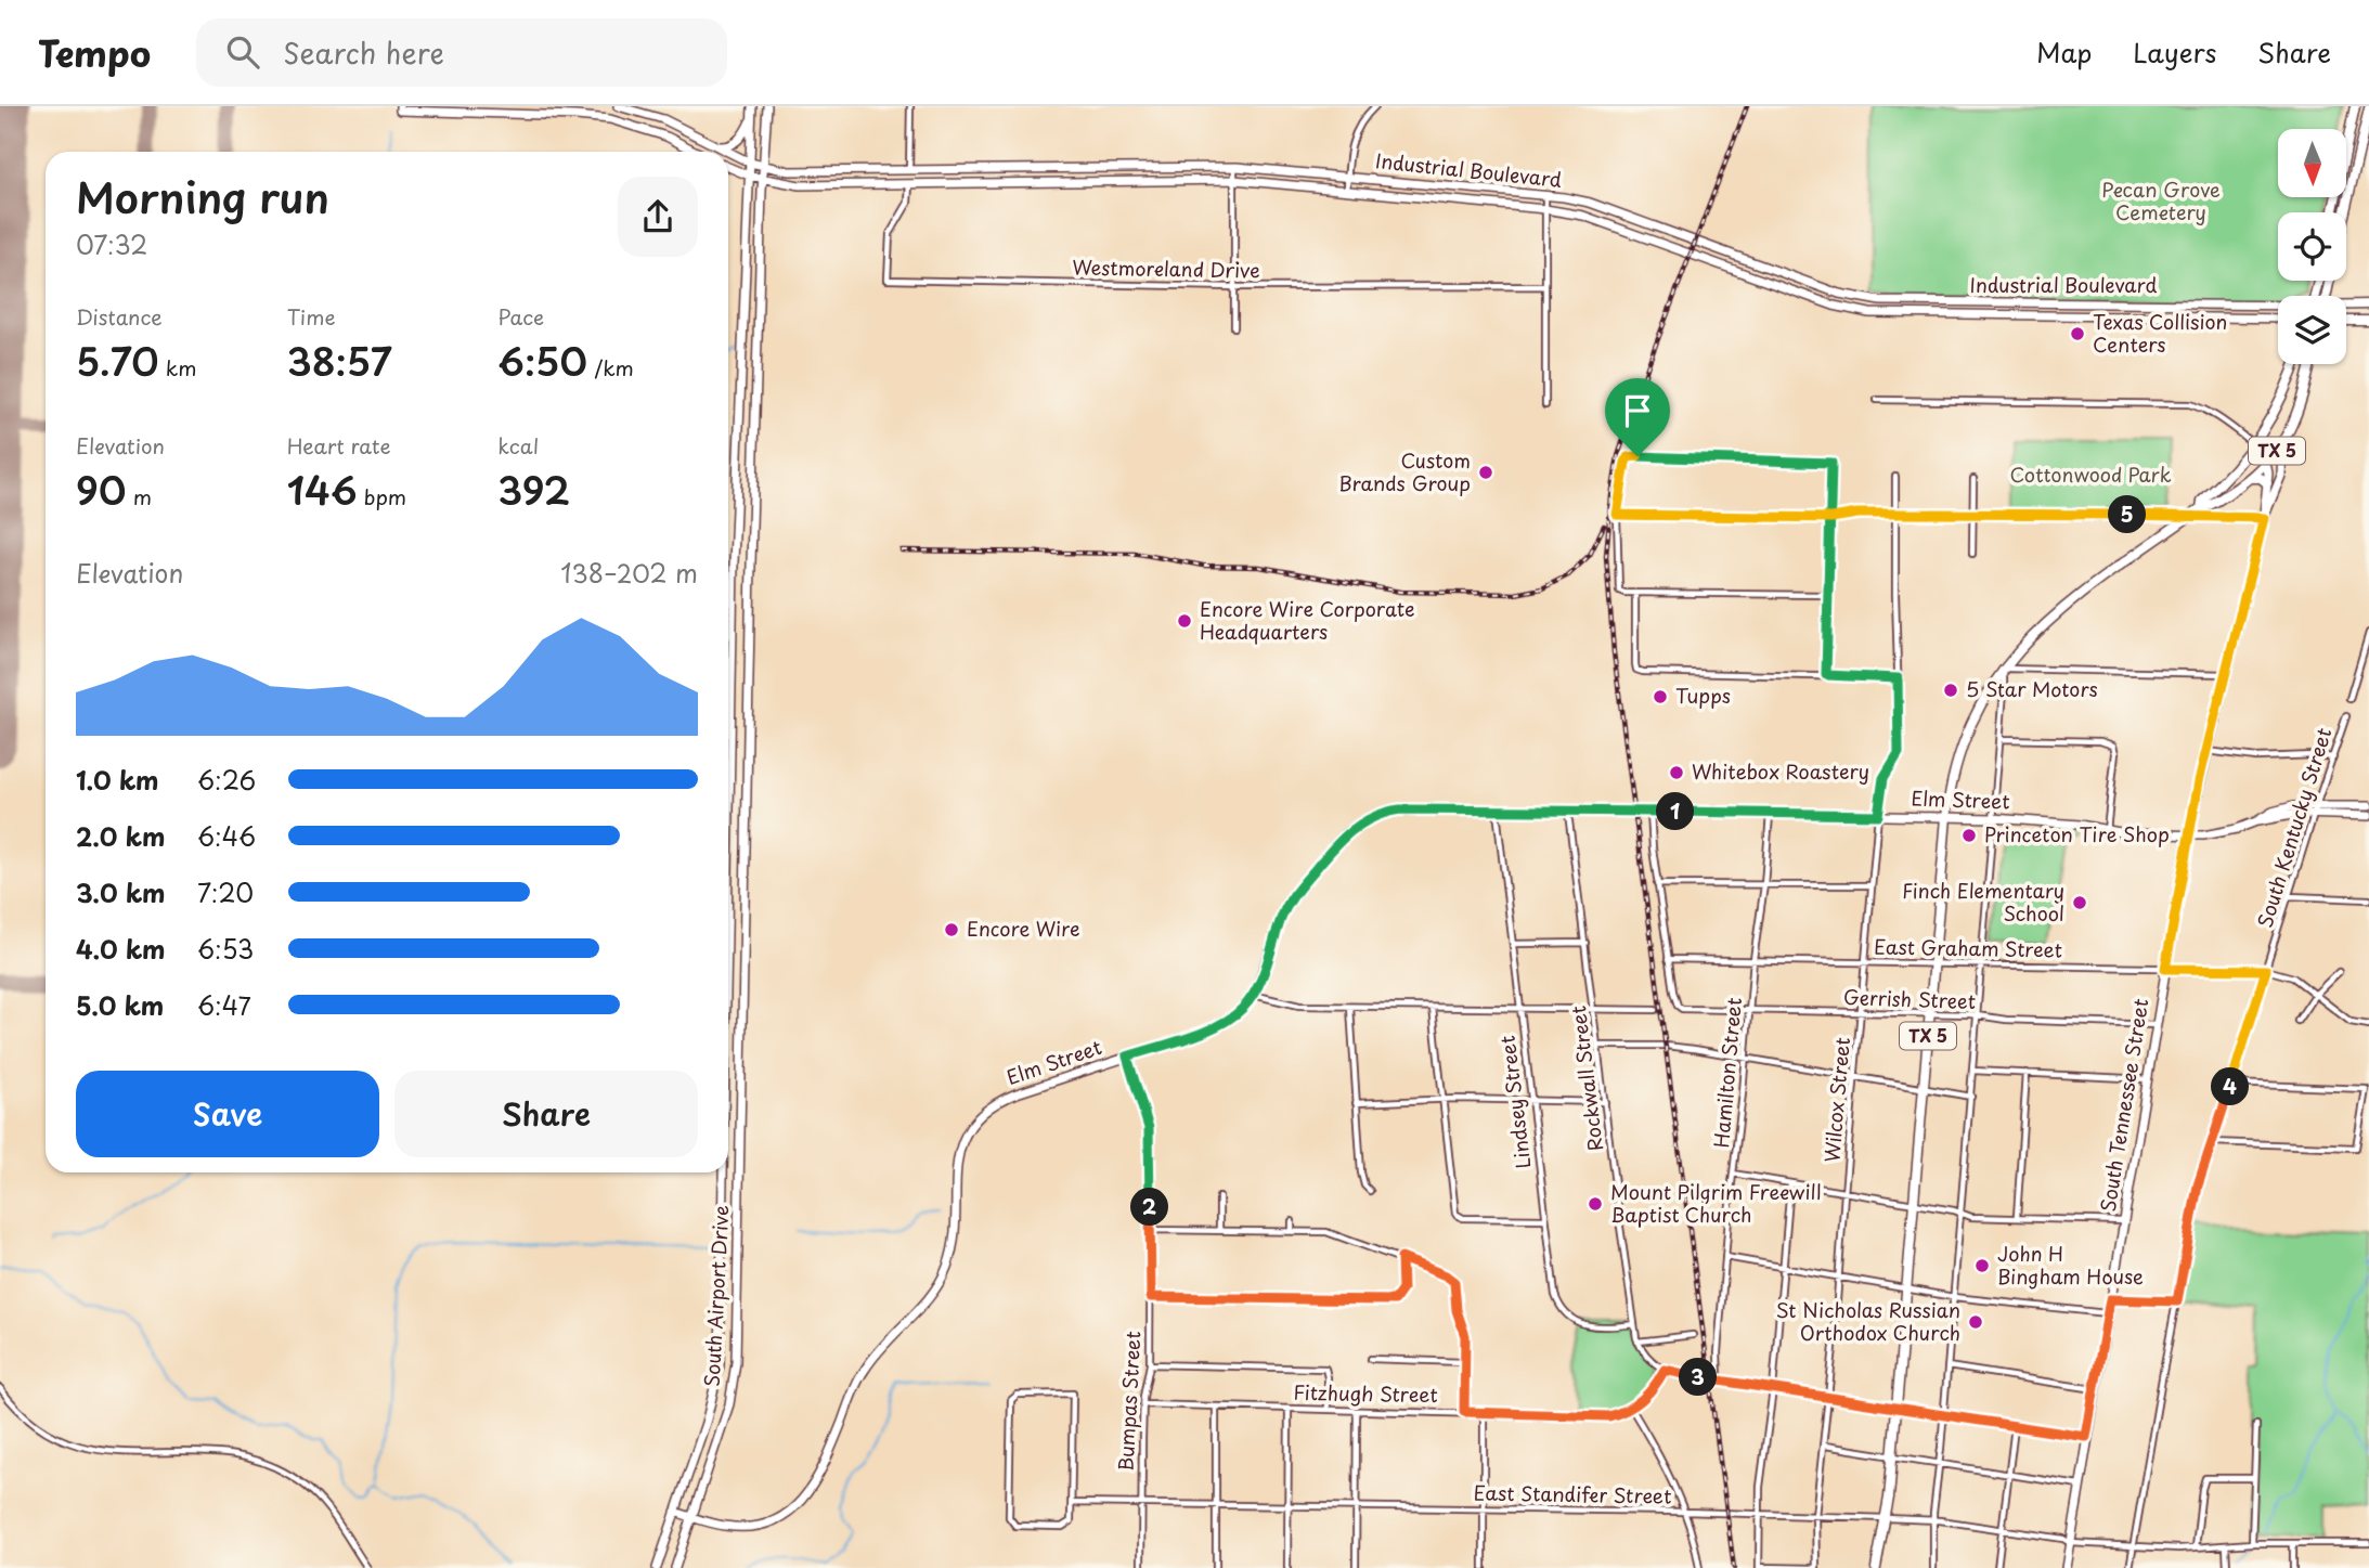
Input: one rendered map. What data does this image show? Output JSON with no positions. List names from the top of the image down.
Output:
{
  "streets": {
    "main road": [
      "Industrial Boulevard",
      "TX 5",
      "Elm Street",
      "South Tennessee Street",
      "South Airport Drive"
    ],
    "street": [
      "Westmoreland Drive",
      "South Kentucky Street",
      "East Graham Street",
      "Gerrish Street",
      "Hamilton Street",
      "Rockwall Street",
      "Wilcox Street",
      "Lindsey Street",
      "Fitzhugh Street",
      "Bumpas Street",
      "East Standifer Street"
    ]
  },
  "crossings": [
    ["Industrial Boulevard", "Westmoreland Drive"],
    ["Industrial Boulevard", "South Airport Drive"],
    ["TX 5", "Elm Street"],
    ["TX 5", "East Graham Street"],
    ["TX 5", "Gerrish Street"],
    ["TX 5", "South Tennessee Street"],
    ["TX 5", "East Standifer Street"],
    ["Elm Street", "Hamilton Street"],
    ["Elm Street", "Rockwall Street"],
    ["Elm Street", "Wilcox Street"],
    ["Elm Street", "Lindsey Street"],
    ["Elm Street", "South Tennessee Street"],
    ["Elm Street", "South Airport Drive"],
    ["Elm Street", "Bumpas Street"],
    ["South Kentucky Street", "East Graham Street"],
    ["South Kentucky Street", "East Standifer Street"],
    ["East Graham Street", "Gerrish Street"],
    ["East Graham Street", "Hamilton Street"],
    ["East Graham Street", "Wilcox Street"],
    ["East Graham Street", "South Tennessee Street"],
    ["Gerrish Street", "Hamilton Street"],
    ["Gerrish Street", "Wilcox Street"],
    ["Gerrish Street", "South Tennessee Street"],
    ["Rockwall Street", "Lindsey Street"],
    ["Wilcox Street", "East Standifer Street"],
    ["South Tennessee Street", "East Standifer Street"],
    ["Fitzhugh Street", "Bumpas Street"],
    ["Bumpas Street", "East Standifer Street"]
  ],
  "parks": ["Pecan Grove Cemetery", "Cottonwood Park"],
  "places": [
    "Texas Collision Centers",
    "Custom Brands Group",
    "Encore Wire Corporate Headquarters",
    "5 Star Motors",
    "Tupps",
    "Whitebox Roastery",
    "Princeton Tire Shop",
    "Finch Elementary School",
    "Encore Wire",
    "Mount Pilgrim Freewill Baptist Church",
    "John H Bingham House",
    "St Nicholas Russian Orthodox Church"
  ],
  "north": "bottom",
  "page": {
    "header": "Tempo",
    "search": "Search here",
    "nav": ["Map", "Layers", "Share"],
    "heading": ["Morning run", "07:32"],
    "stats": [
      ["Distance", "5.70 km"],
      ["Time", "38:57"],
      ["Pace", "6:50 /km"],
      ["Elevation", "90 m"],
      ["Heart rate", "146 bpm"],
      ["kcal", "392"]
    ],
    "pins": [
      "5",
      "1",
      "4",
      "2",
      "3"
    ],
    "chart": ["Elevation", "138–202 m"],
    "list": [
      {
        "name": "1.0 km",
        "note": "6:26"
      },
      {
        "name": "2.0 km",
        "note": "6:46"
      },
      {
        "name": "3.0 km",
        "note": "7:20"
      },
      {
        "name": "4.0 km",
        "note": "6:53"
      },
      {
        "name": "5.0 km",
        "note": "6:47"
      }
    ],
    "buttons": ["Save", "Share"]
  }
}
